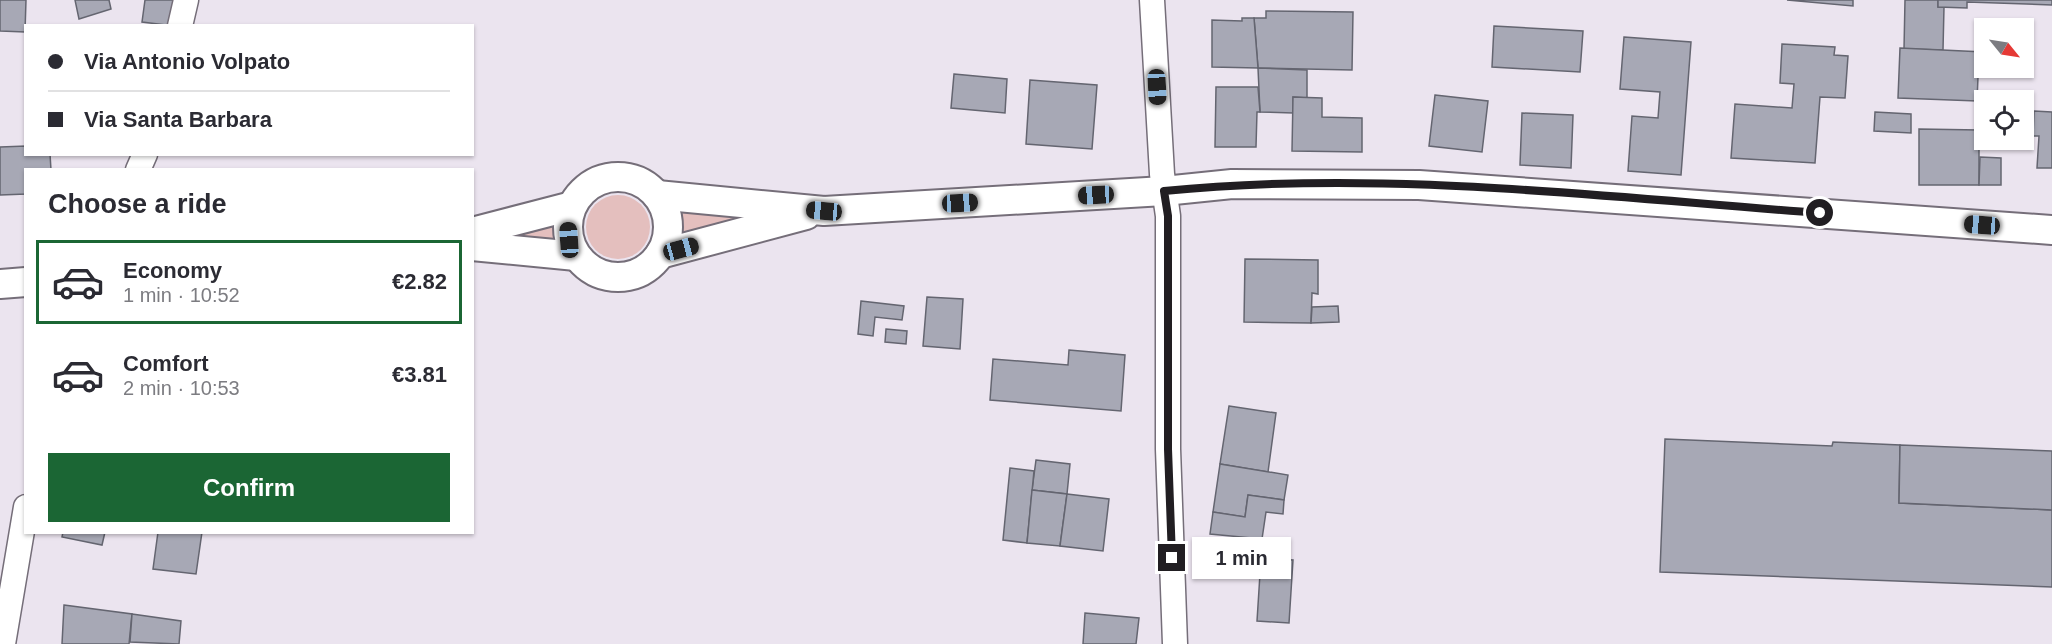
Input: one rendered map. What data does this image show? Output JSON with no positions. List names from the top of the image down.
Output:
{
  "north": "bottom right",
  "page": {
    "banner": ["Via Antonio Volpato", "Via Santa Barbara"],
    "heading": "Choose a ride",
    "list": [
      {
        "name": "Economy",
        "note": "1 min · 10:52",
        "value": "€2.82"
      },
      {
        "name": "Comfort",
        "note": "2 min · 10:53",
        "value": "€3.81"
      }
    ],
    "buttons": "Confirm",
    "bubble": "1 min"
  }
}
